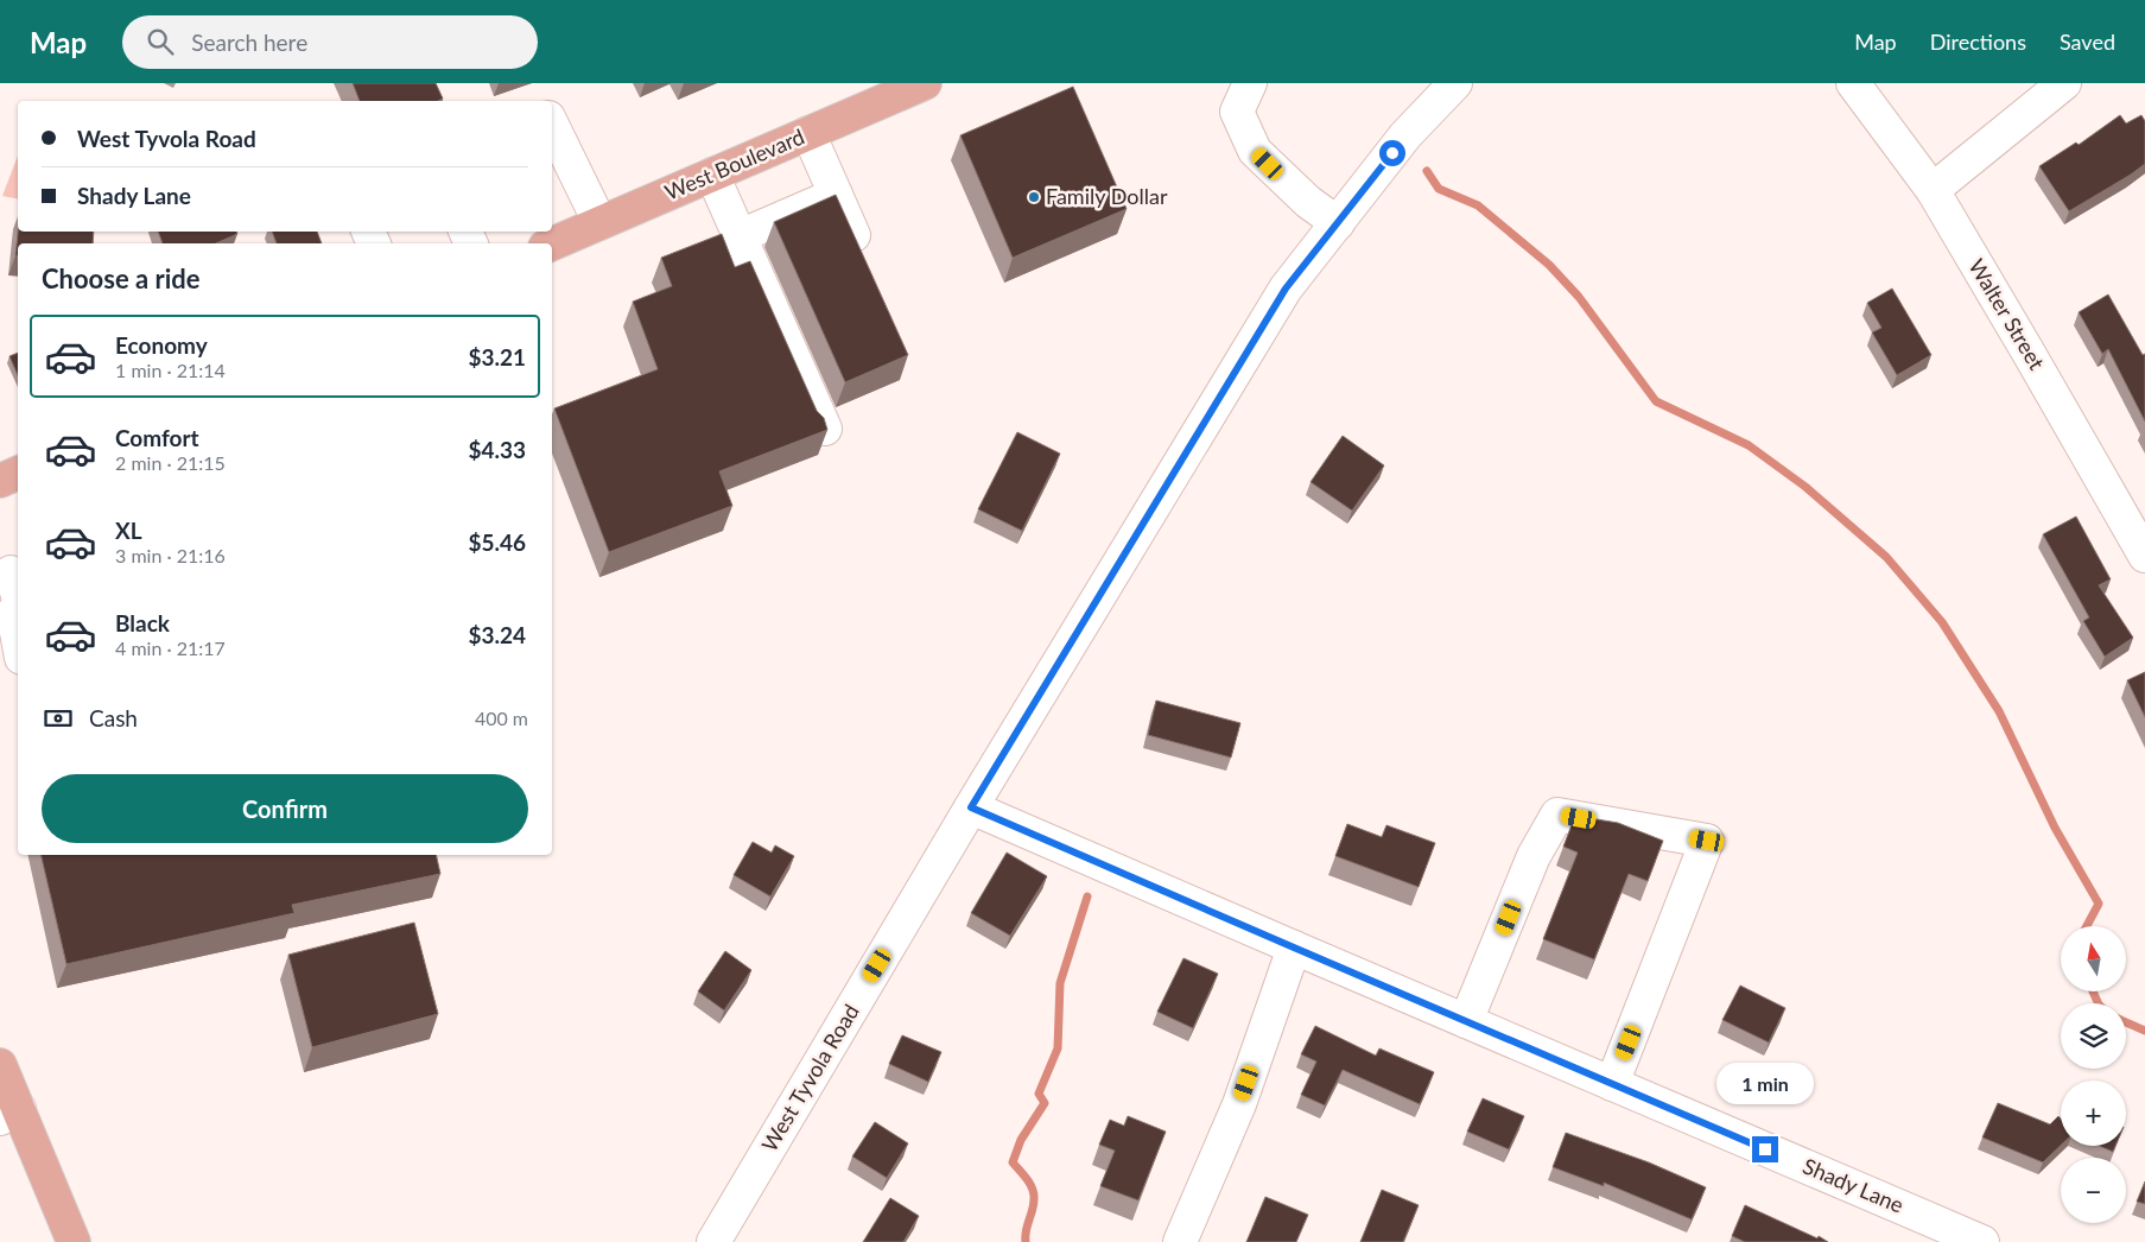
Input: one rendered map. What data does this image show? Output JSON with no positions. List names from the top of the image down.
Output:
{
  "streets": {
    "main road": ["West Boulevard"],
    "street": ["Walter Street", "West Tyvola Road", "Shady Lane"]
  },
  "crossings": [
    ["West Tyvola Road", "Shady Lane"]
  ],
  "places": ["Family Dollar"],
  "north": "top",
  "page": {
    "header": "Map",
    "search": "Search here",
    "nav": ["Map", "Directions", "Saved"],
    "banner": ["West Tyvola Road", "Shady Lane"],
    "heading": "Choose a ride",
    "list": [
      {
        "name": "Economy",
        "note": "1 min · 21:14",
        "value": "$3.21"
      },
      {
        "name": "Comfort",
        "note": "2 min · 21:15",
        "value": "$4.33"
      },
      {
        "name": "XL",
        "note": "3 min · 21:16",
        "value": "$5.46"
      },
      {
        "name": "Black",
        "note": "4 min · 21:17",
        "value": "$3.24"
      }
    ],
    "pay": ["Cash", "400 m"],
    "buttons": "Confirm",
    "map_buttons": ["+", "−"],
    "bubble": "1 min"
  }
}
